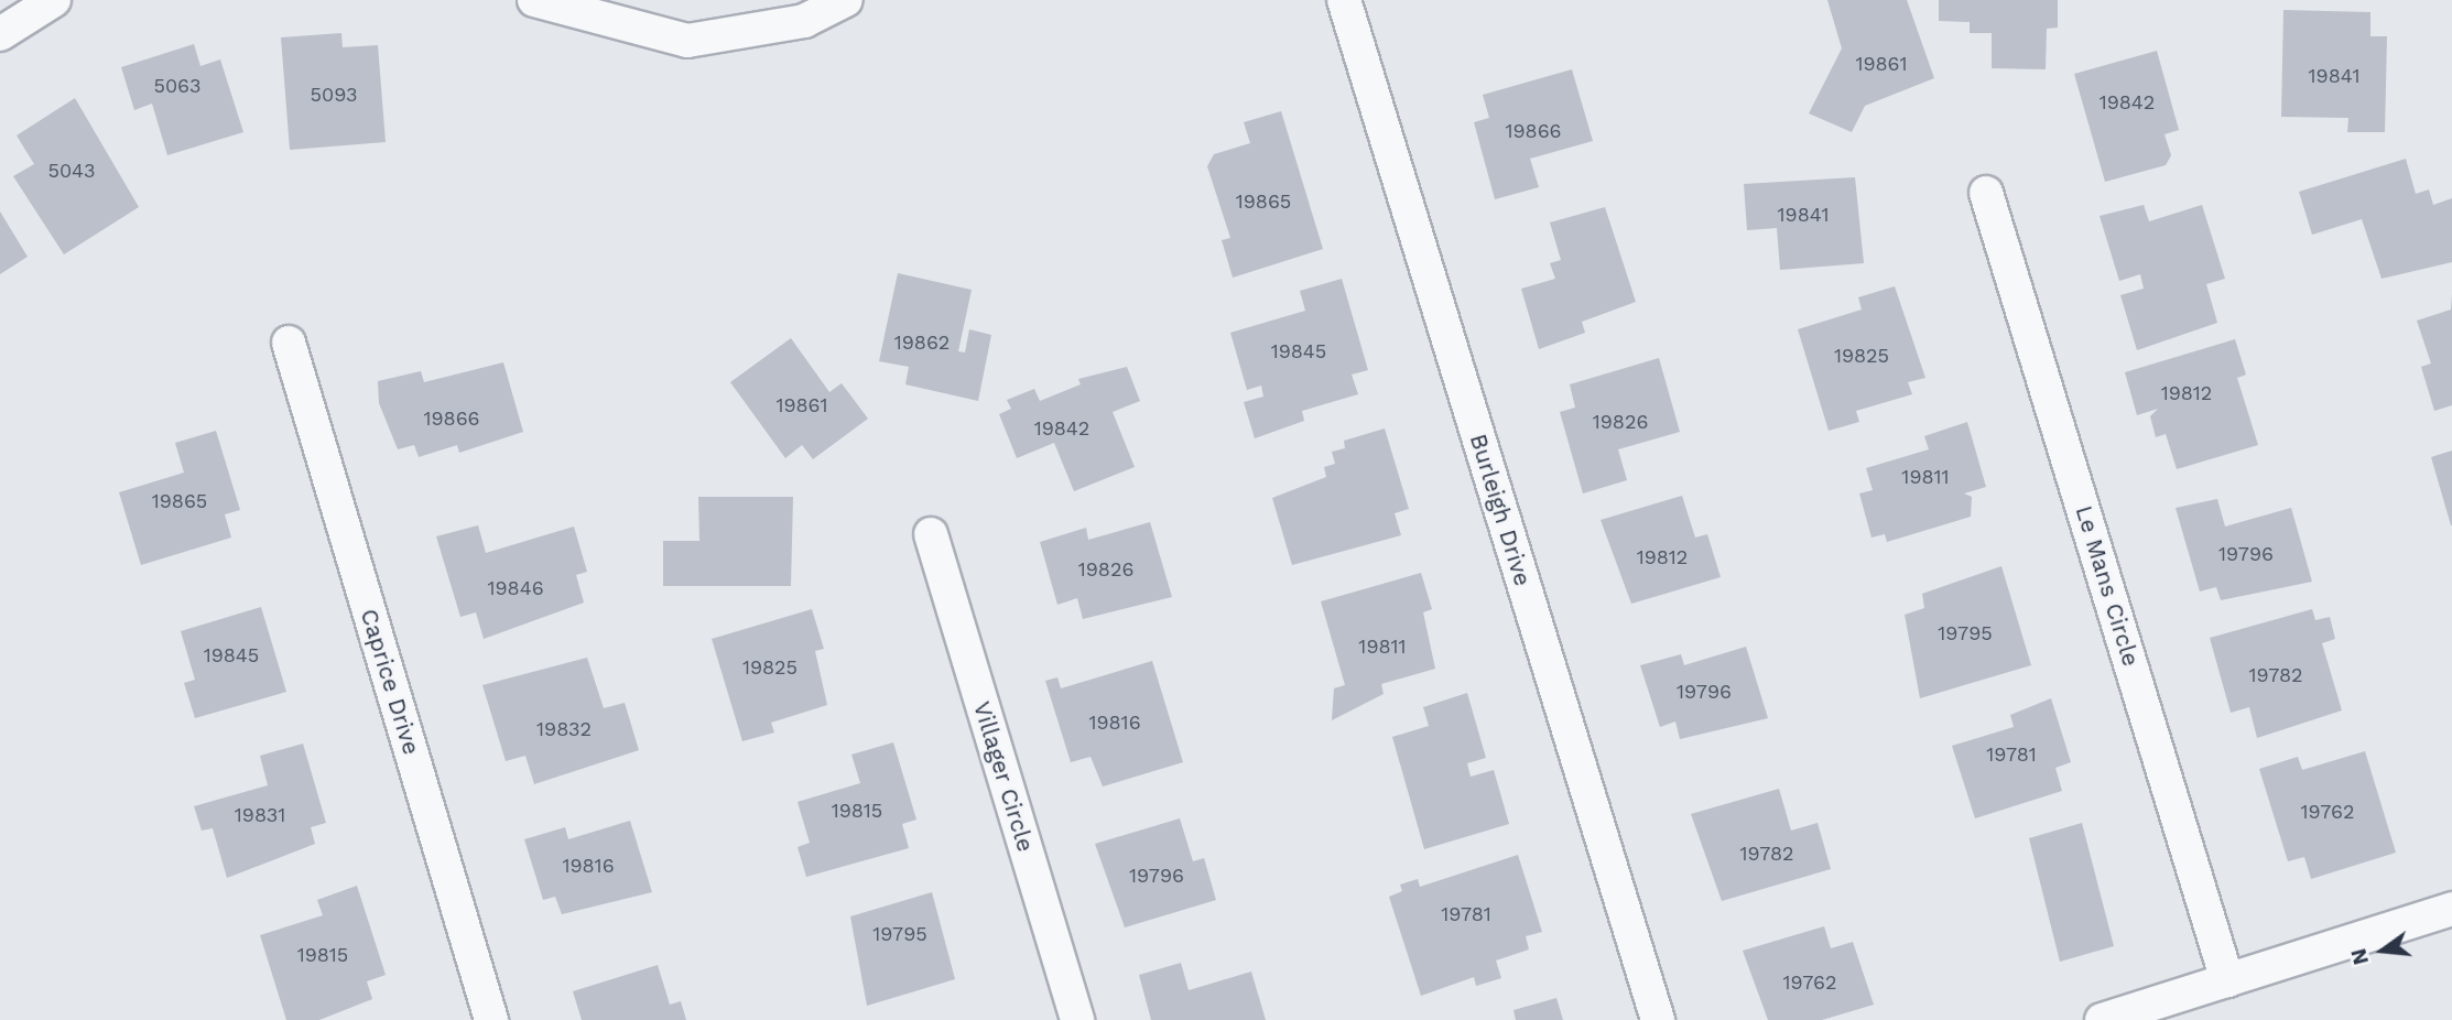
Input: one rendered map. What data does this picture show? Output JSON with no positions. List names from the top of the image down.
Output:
{
  "streets": {
    "street": [
      "Burleigh Drive",
      "Le Mans Circle",
      "Caprice Drive",
      "Villager Circle"
    ]
  },
  "house_numbers": [
    "19861",
    "19841",
    "5063",
    "5093",
    "19842",
    "19866",
    "5043",
    "19865",
    "19841",
    "19862",
    "19845",
    "19825",
    "19812",
    "19861",
    "19866",
    "19826",
    "19842",
    "19811",
    "19865",
    "19796",
    "19812",
    "19826",
    "19846",
    "19795",
    "19811",
    "19845",
    "19825",
    "19782",
    "19796",
    "19816",
    "19832",
    "19781",
    "19815",
    "19762",
    "19831",
    "19782",
    "19816",
    "19796",
    "19781",
    "19795",
    "19815",
    "19762"
  ],
  "north": "left"
}
